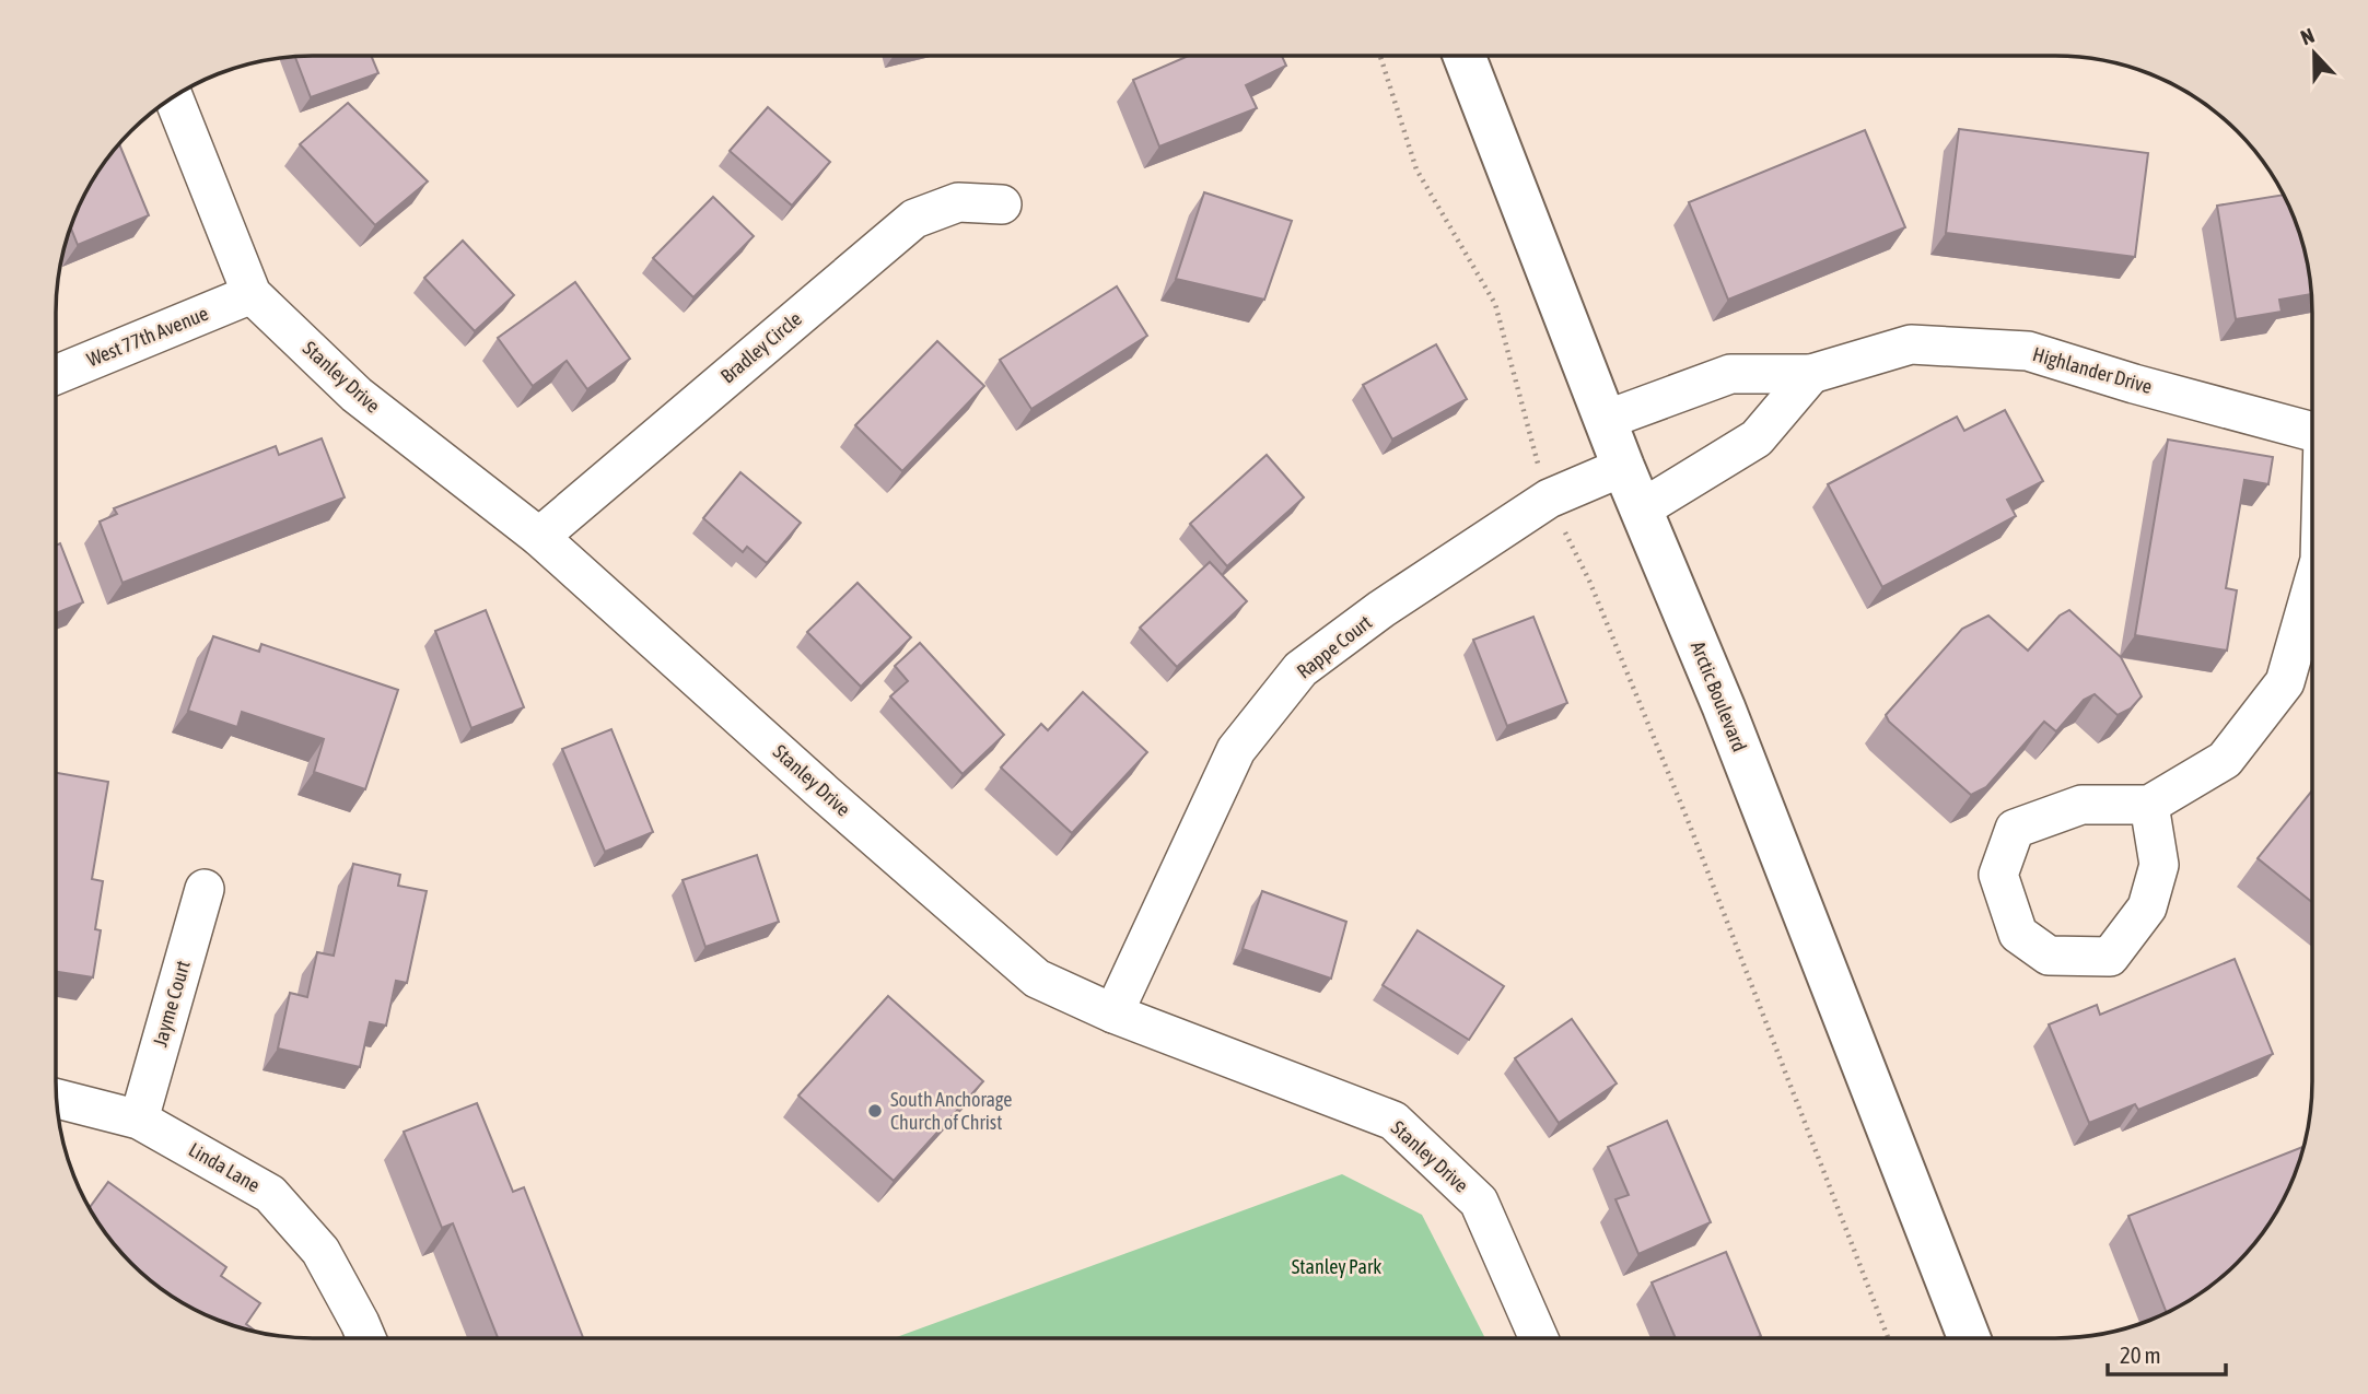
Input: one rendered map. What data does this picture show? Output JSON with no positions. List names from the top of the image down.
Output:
{
  "streets": {
    "main road": ["Arctic Boulevard"],
    "street": [
      "West 77th Avenue",
      "Bradley Circle",
      "Highlander Drive",
      "Stanley Drive",
      "Rappe Court",
      "Jayme Court",
      "Linda Lane"
    ]
  },
  "crossings": [
    ["West 77th Avenue", "Stanley Drive"],
    ["Bradley Circle", "Stanley Drive"],
    ["Highlander Drive", "Arctic Boulevard"],
    ["Stanley Drive", "Rappe Court"],
    ["Rappe Court", "Arctic Boulevard"],
    ["Jayme Court", "Linda Lane"]
  ],
  "parks": ["Stanley Park"],
  "places": ["South Anchorage Church of Christ"],
  "scale_bar": "20 m",
  "north": "top"
}
